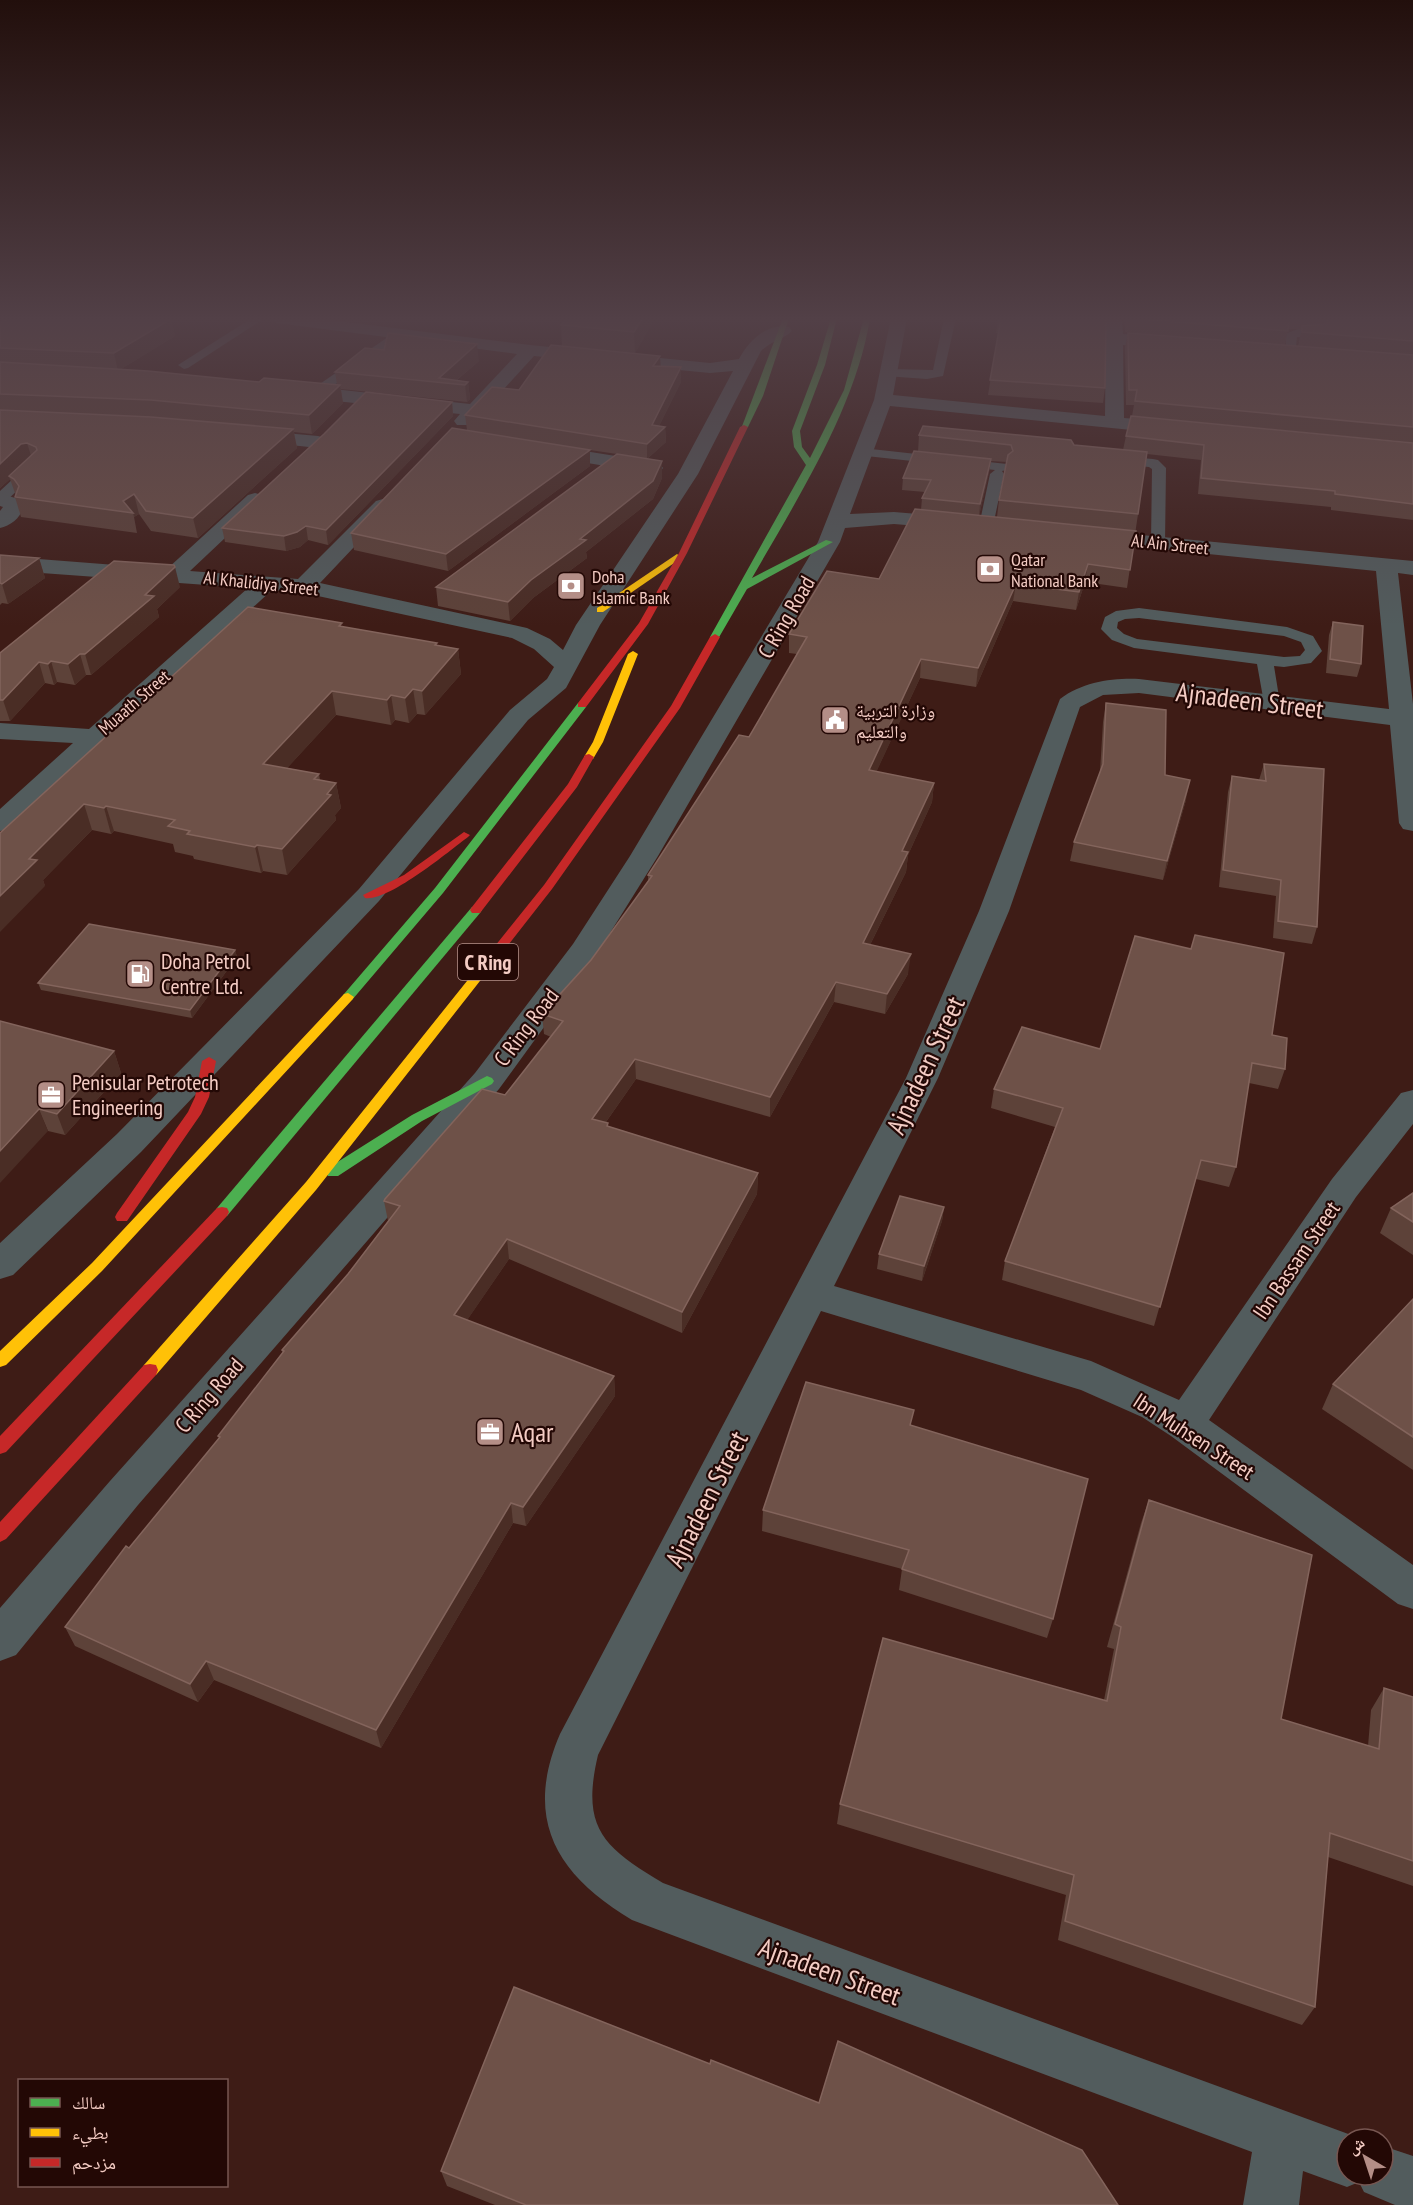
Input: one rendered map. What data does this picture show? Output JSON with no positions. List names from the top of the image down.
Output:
{
  "streets": {
    "highway": ["C Ring"],
    "street": [
      "Al Ain Street",
      "Al Khalidiya Street",
      "C Ring Road",
      "Ajnadeen Street",
      "Muaath Street",
      "Ibn Bassam Street",
      "Ibn Muhsen Street"
    ]
  },
  "crossings": [
    ["Al Khalidiya Street", "Muaath Street"],
    ["Ajnadeen Street", "Ibn Muhsen Street"],
    ["Ibn Bassam Street", "Ibn Muhsen Street"]
  ],
  "places": {
    "bank": ["Qatar National Bank", "Doha Islamic Bank"],
    "public building": ["وزارة التربية والتعليم"],
    "fuel station": ["Doha Petrol Centre Ltd."],
    "office": ["Penisular Petrotech Engineering", "Aqar"]
  },
  "legend": ["سالك", "بطيء", "مزدحم"],
  "north": "top left"
}
